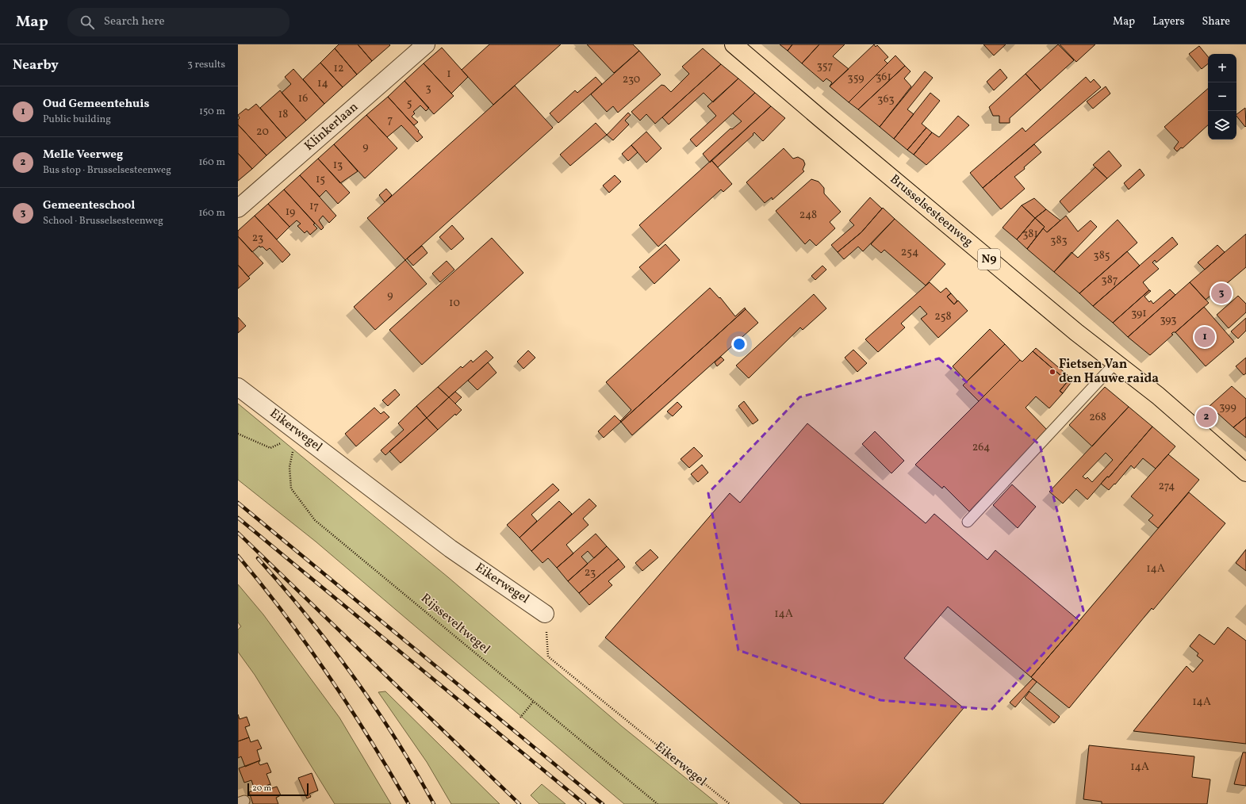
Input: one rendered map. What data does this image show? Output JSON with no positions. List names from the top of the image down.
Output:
{
  "streets": {
    "main road": ["Brusselsesteenweg", "N9"],
    "street": ["Klinkerlaan", "Eikerwegel"],
    "path": ["Rijsseveltwegel"]
  },
  "crossings": [
    ["Eikerwegel", "Rijsseveltwegel"]
  ],
  "places": ["Fietsen Van den Hauwe raida"],
  "house_numbers": [
    "357",
    "12",
    "1",
    "361",
    "359",
    "230",
    "14",
    "3",
    "16",
    "363",
    "5",
    "18",
    "7",
    "20",
    "9",
    "13",
    "15",
    "17",
    "19",
    "248",
    "381",
    "23",
    "383",
    "254",
    "385",
    "387",
    "9",
    "10",
    "391",
    "258",
    "393",
    "399",
    "268",
    "264",
    "274",
    "14A",
    "23",
    "14A",
    "14A",
    "14A"
  ],
  "scale_bar": "20 m",
  "page": {
    "header": "Map",
    "search": "Search here",
    "nav": ["Map", "Layers", "Share"],
    "heading": ["Nearby", "3 results"],
    "map_buttons": ["+", "−"],
    "list": [
      {
        "mark": "1",
        "name": "Oud Gemeentehuis",
        "note": "Public building",
        "value": "150 m"
      },
      {
        "mark": "2",
        "name": "Melle Veerweg",
        "note": "Bus stop · Brusselsesteenweg",
        "value": "160 m"
      },
      {
        "mark": "3",
        "name": "Gemeenteschool",
        "note": "School · Brusselsesteenweg",
        "value": "160 m"
      }
    ],
    "pins": ["3", "1", "2"],
    "scale": "20 m"
  }
}
